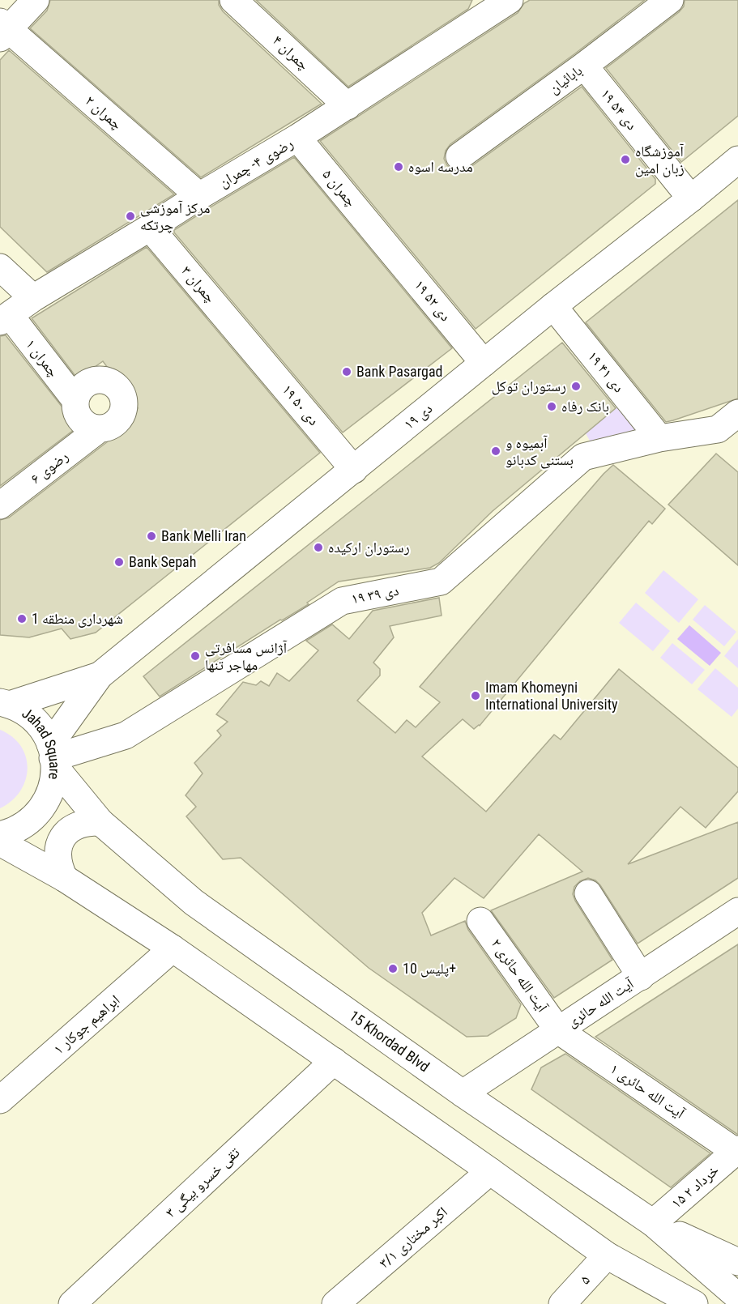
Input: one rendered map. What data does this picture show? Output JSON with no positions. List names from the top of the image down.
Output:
{
  "streets": {
    "street": [
      "چمران ۴",
      "بابائیان",
      "۱۹ دی ۵۴",
      "چمران ۲",
      "رضوی ۴- چمران",
      "چمران ۵",
      "چمران ۳",
      "۱۹ دی ۵۲",
      "چمران ۱",
      "۱۹ دی ۴۱",
      "۱۹ دی ۵۰",
      "۱۹ دی",
      "رضوی ۶",
      "۱۹ دی ۳۹",
      "Jahad Square",
      "آیت الله حائری ۲",
      "آیت الله حائری",
      "۱ ابراهیم جوکار",
      "15 Khordad Blvd",
      "آیت الله حائری ۱",
      "۳ تقی خسرو بیگی",
      "۱۵ خرداد ۲",
      "۳/۱ اکبر مختاری",
      "۵"
    ]
  },
  "crossings": [
    ["چمران ۴", "رضوی ۴- چمران"],
    ["بابائیان", "۱۹ دی ۵۴"],
    ["۱۹ دی ۵۴", "۱۹ دی"],
    ["چمران ۲", "رضوی ۴- چمران"],
    ["رضوی ۴- چمران", "چمران ۵"],
    ["رضوی ۴- چمران", "چمران ۳"],
    ["رضوی ۴- چمران", "چمران ۱"],
    ["چمران ۵", "۱۹ دی ۵۲"],
    ["چمران ۳", "۱۹ دی ۵۰"],
    ["۱۹ دی ۵۲", "۱۹ دی"],
    ["چمران ۱", "رضوی ۶"],
    ["۱۹ دی ۴۱", "۱۹ دی"],
    ["۱۹ دی ۴۱", "۱۹ دی ۳۹"],
    ["۱۹ دی ۵۰", "۱۹ دی"],
    ["۱۹ دی ۳۹", "Jahad Square"],
    ["۱۹ دی ۳۹", "15 Khordad Blvd"],
    ["Jahad Square", "15 Khordad Blvd"],
    ["آیت الله حائری ۲", "آیت الله حائری"],
    ["آیت الله حائری ۲", "آیت الله حائری ۱"],
    ["آیت الله حائری", "15 Khordad Blvd"],
    ["آیت الله حائری", "آیت الله حائری ۱"],
    ["15 Khordad Blvd", "۱۵ خرداد ۲"],
    ["آیت الله حائری ۱", "۱۵ خرداد ۲"]
  ],
  "places": [
    "آموزشگاه زبان امین",
    "مدرسه اسوه",
    "مرکز آموزشی چرتکه",
    "Bank Pasargad",
    "رستوران توکل",
    "بانک رفاه",
    "آبمیوه و بستنی کدبانو",
    "Bank Melli Iran",
    "رستوران ارکیده",
    "Bank Sepah",
    "شهرداری منطقه 1",
    "آژانس مسافرتی مهاجر تنها",
    "Imam Khomeyni International University",
    "پلیس 10+"
  ]
}
